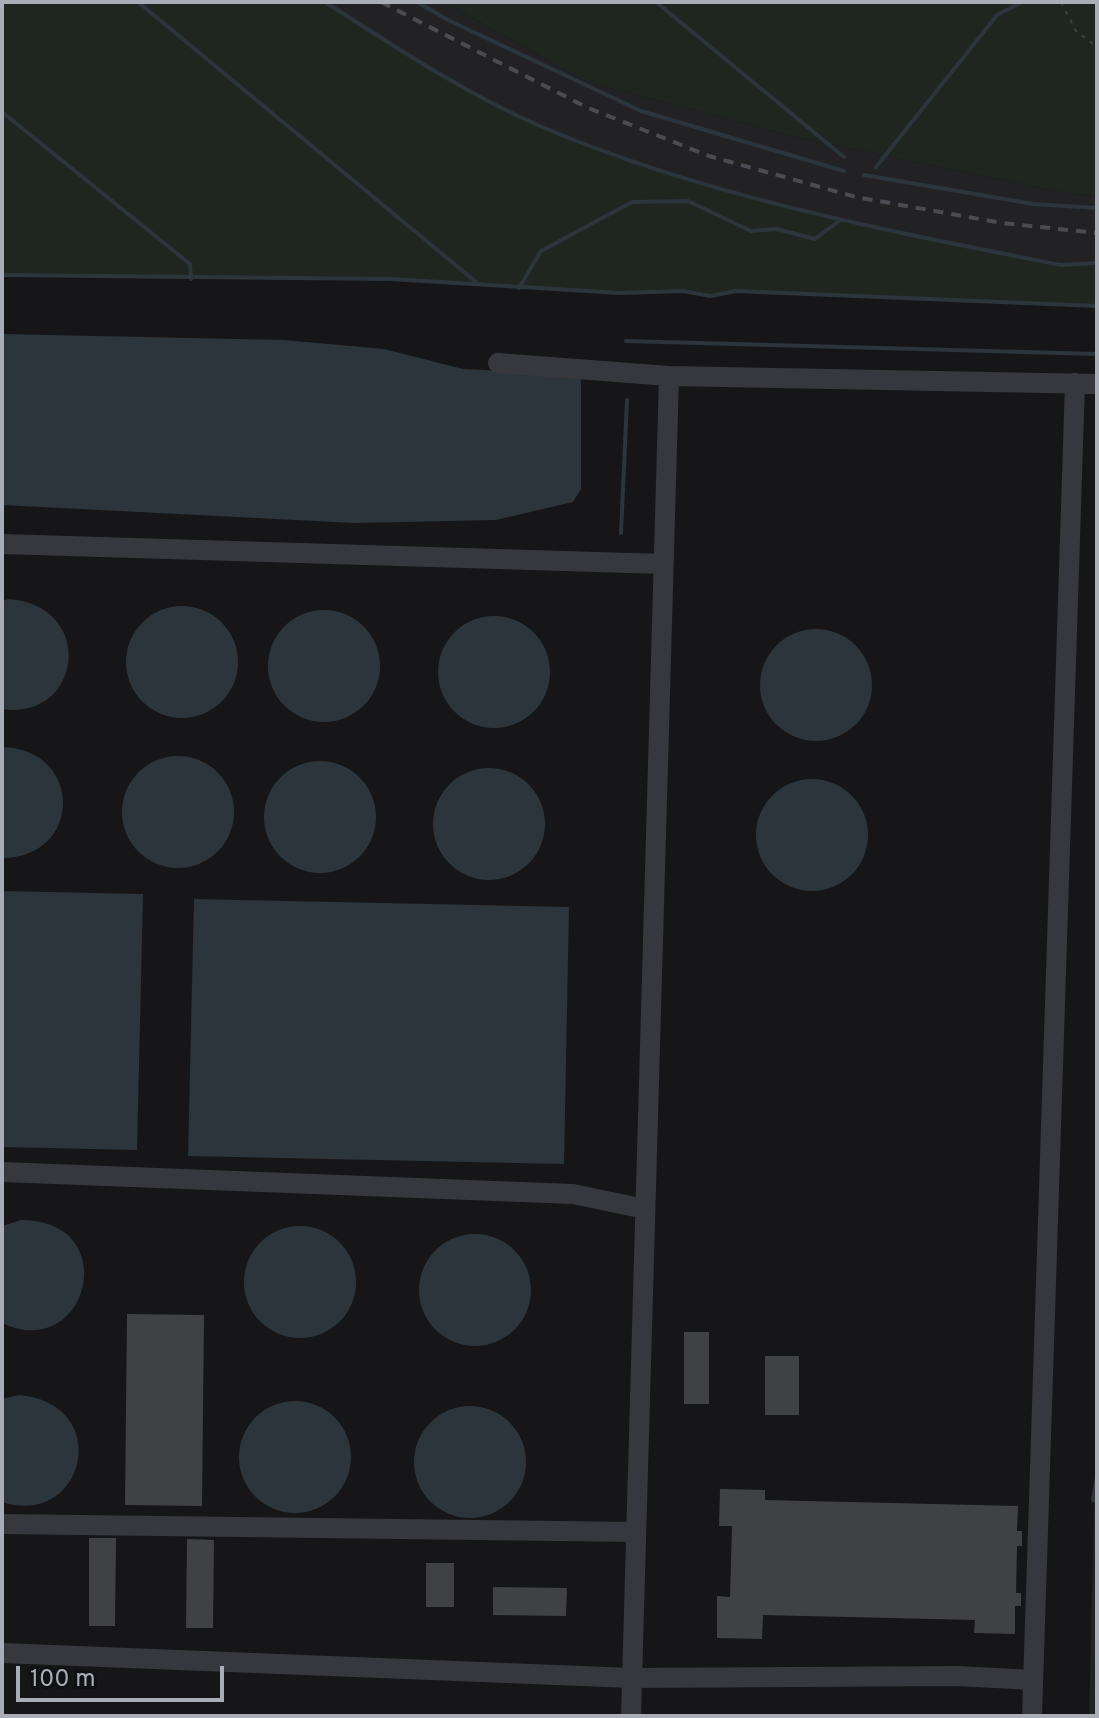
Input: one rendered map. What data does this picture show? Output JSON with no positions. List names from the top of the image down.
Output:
{
  "scale_bar": "100 m"
}
